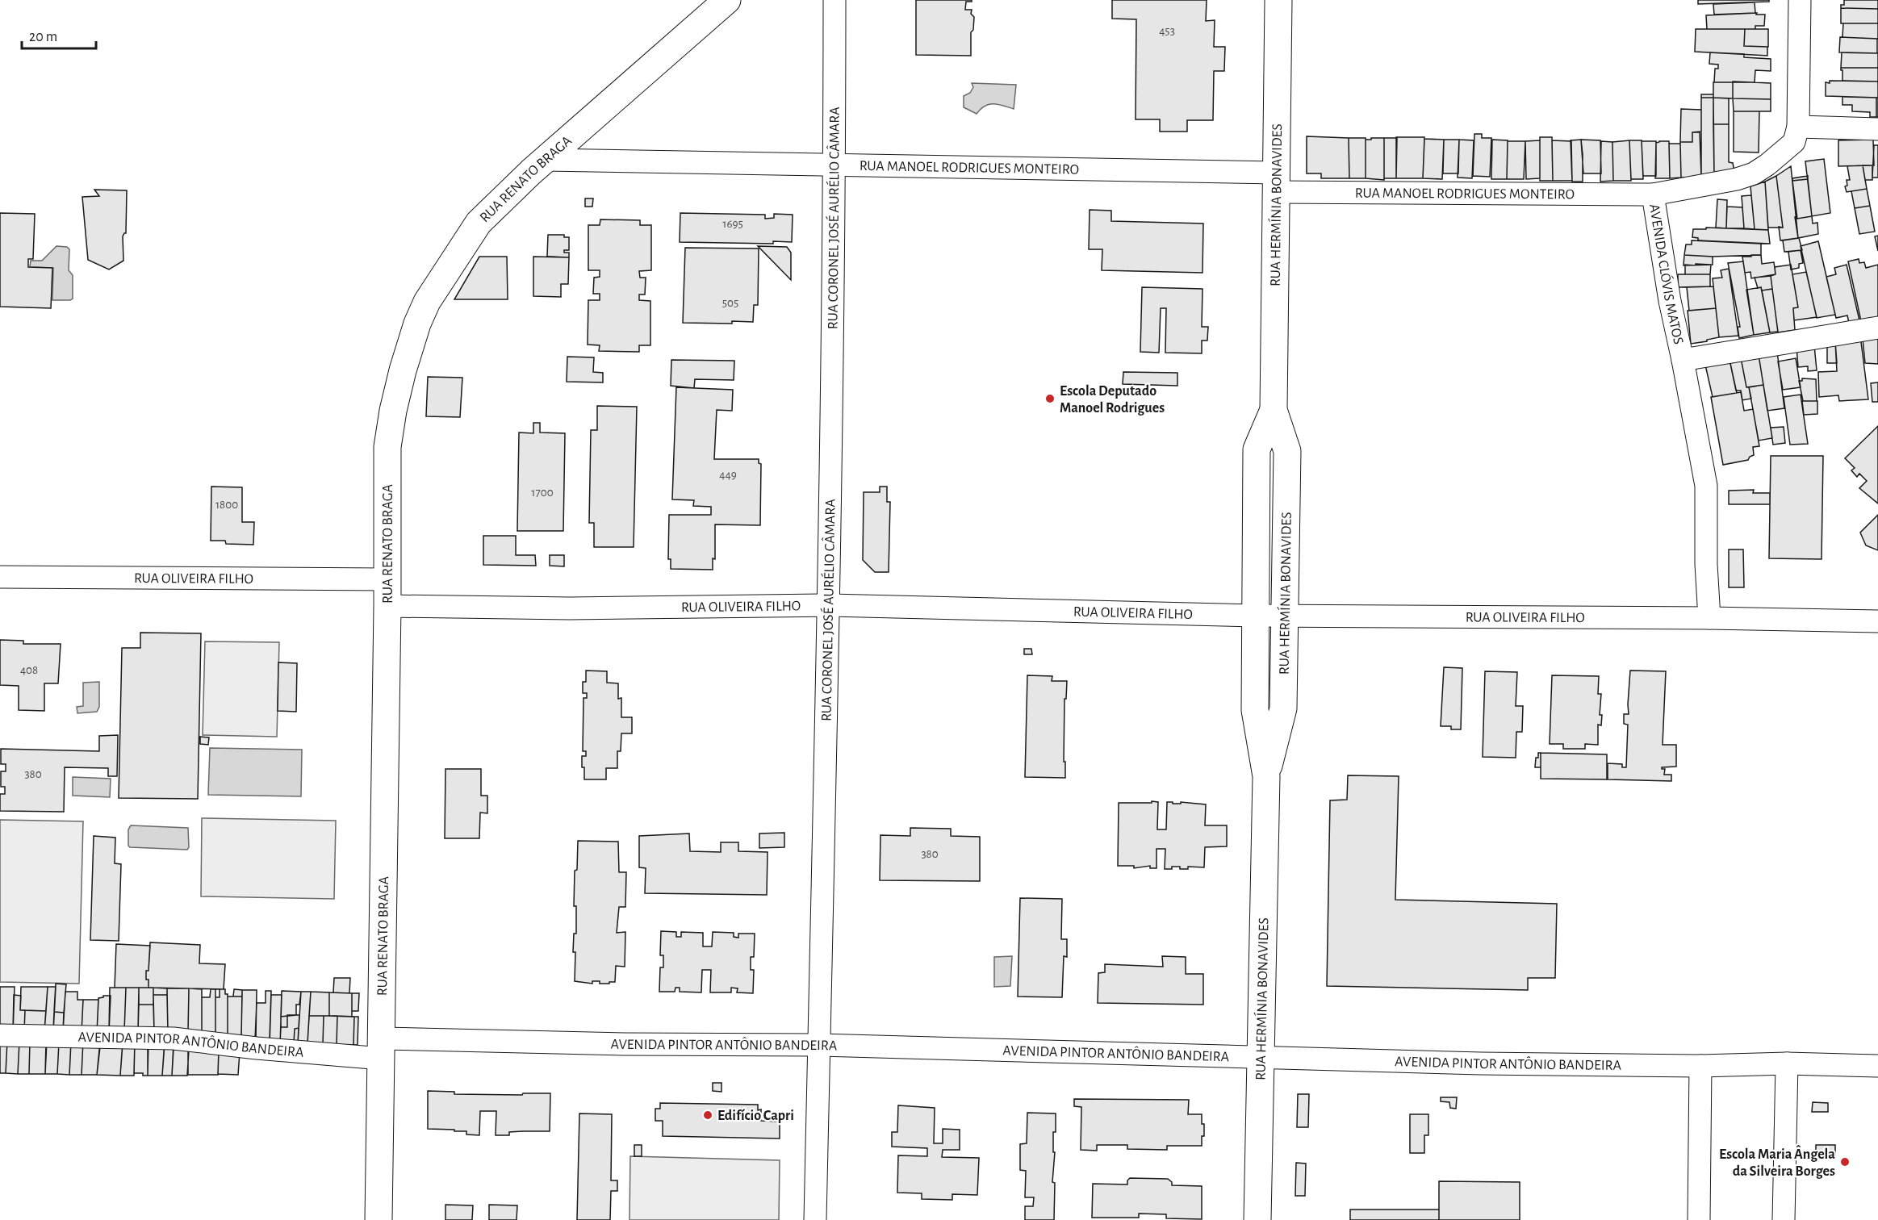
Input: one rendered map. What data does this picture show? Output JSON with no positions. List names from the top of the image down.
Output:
{
  "streets": {
    "main road": ["RUA RENATO BRAGA", "RUA HERMÍNIA BONAVIDES"],
    "street": [
      "RUA MANOEL RODRIGUES MONTEIRO",
      "RUA CORONEL JOSÉ AURÉLIO CÂMARA",
      "AVENIDA CLÓVIS MATOS",
      "RUA OLIVEIRA FILHO",
      "AVENIDA PINTOR ANTÔNIO BANDEIRA"
    ]
  },
  "crossings": [
    ["RUA MANOEL RODRIGUES MONTEIRO", "RUA RENATO BRAGA"],
    ["RUA MANOEL RODRIGUES MONTEIRO", "RUA HERMÍNIA BONAVIDES"],
    ["RUA MANOEL RODRIGUES MONTEIRO", "RUA CORONEL JOSÉ AURÉLIO CÂMARA"],
    ["RUA MANOEL RODRIGUES MONTEIRO", "AVENIDA CLÓVIS MATOS"],
    ["RUA RENATO BRAGA", "RUA OLIVEIRA FILHO"],
    ["RUA RENATO BRAGA", "AVENIDA PINTOR ANTÔNIO BANDEIRA"],
    ["RUA HERMÍNIA BONAVIDES", "RUA OLIVEIRA FILHO"],
    ["RUA HERMÍNIA BONAVIDES", "AVENIDA PINTOR ANTÔNIO BANDEIRA"],
    ["RUA CORONEL JOSÉ AURÉLIO CÂMARA", "RUA OLIVEIRA FILHO"],
    ["RUA CORONEL JOSÉ AURÉLIO CÂMARA", "AVENIDA PINTOR ANTÔNIO BANDEIRA"],
    ["AVENIDA CLÓVIS MATOS", "RUA OLIVEIRA FILHO"]
  ],
  "places": ["Escola Deputado Manoel Rodrigues", "Edifício Capri", "Escola Maria Ângela da Silveira Borges"],
  "house_numbers": [
    "453",
    "1695",
    "505",
    "449",
    "1700",
    "1800",
    "408",
    "380",
    "380"
  ],
  "scale_bar": "20 m"
}
